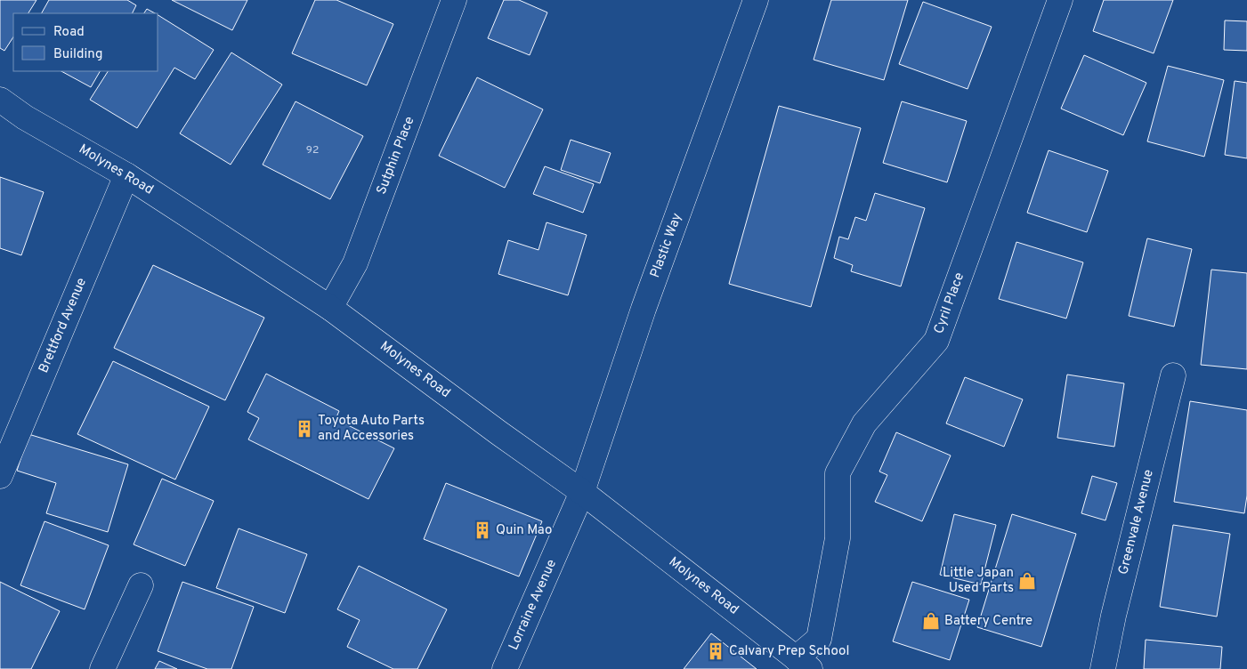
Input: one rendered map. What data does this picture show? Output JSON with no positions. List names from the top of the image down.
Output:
{
  "streets": {
    "street": [
      "Sutphin Place",
      "Molynes Road",
      "Plastic Way",
      "Cyril Place",
      "Brettford Avenue",
      "Greenvale Avenue",
      "Lorraine Avenue"
    ]
  },
  "crossings": [
    ["Sutphin Place", "Molynes Road"],
    ["Molynes Road", "Plastic Way"],
    ["Molynes Road", "Cyril Place"],
    ["Molynes Road", "Brettford Avenue"],
    ["Molynes Road", "Lorraine Avenue"],
    ["Plastic Way", "Lorraine Avenue"]
  ],
  "places": {
    "building": ["Toyota Auto Parts and Accessories", "Quin Mao", "Calvary Prep School"],
    "shop": ["Little Japan Used Parts", "Battery Centre"]
  },
  "house_numbers": ["92"],
  "legend": ["Road", "Building"]
}
